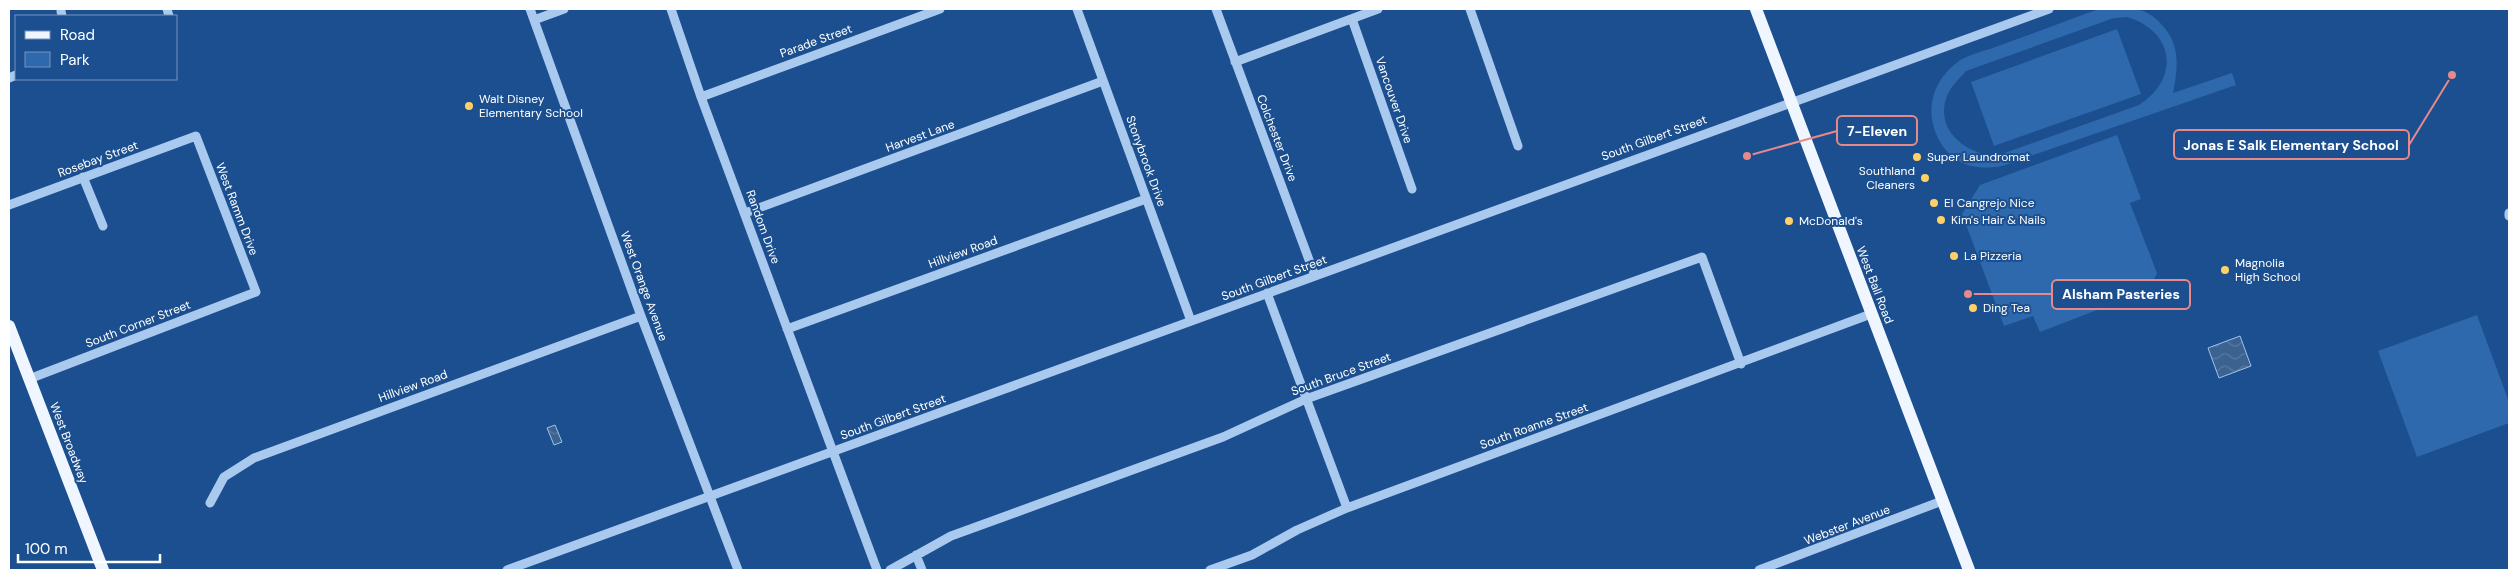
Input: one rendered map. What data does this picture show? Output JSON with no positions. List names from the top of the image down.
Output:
{
  "streets": {
    "main road": ["West Ball Road", "West Broadway"],
    "street": [
      "Parade Street",
      "Vancouver Drive",
      "Harvest Lane",
      "Colchester Drive",
      "South Gilbert Street",
      "Rosebay Street",
      "Stonybrook Drive",
      "West Ramm Drive",
      "Random Drive",
      "Hillview Road",
      "West Orange Avenue",
      "South Corner Street",
      "South Bruce Street",
      "South Roanne Street",
      "Webster Avenue"
    ]
  },
  "crossings": [
    ["Parade Street", "Random Drive"],
    ["Harvest Lane", "Stonybrook Drive"],
    ["Harvest Lane", "Random Drive"],
    ["Colchester Drive", "South Gilbert Street"],
    ["South Gilbert Street", "Stonybrook Drive"],
    ["South Gilbert Street", "Random Drive"],
    ["South Gilbert Street", "West Ball Road"],
    ["South Gilbert Street", "West Orange Avenue"],
    ["Rosebay Street", "West Ramm Drive"],
    ["Stonybrook Drive", "Hillview Road"],
    ["West Ramm Drive", "South Corner Street"],
    ["Random Drive", "Hillview Road"],
    ["Hillview Road", "West Orange Avenue"],
    ["West Ball Road", "South Roanne Street"],
    ["West Ball Road", "Webster Avenue"],
    ["South Corner Street", "West Broadway"],
    ["South Bruce Street", "South Roanne Street"]
  ],
  "places": [
    "Jonas E Salk Elementary School",
    "Walt Disney Elementary School",
    "7-Eleven",
    "Super Laundromat",
    "Southland Cleaners",
    "El Cangrejo Nice",
    "Kim's Hair & Nails",
    "McDonald's",
    "La Pizzeria",
    "Magnolia High School",
    "Alsham Pasteries",
    "Ding Tea"
  ],
  "legend": ["Road", "Park"],
  "scale_bar": "100 m"
}
